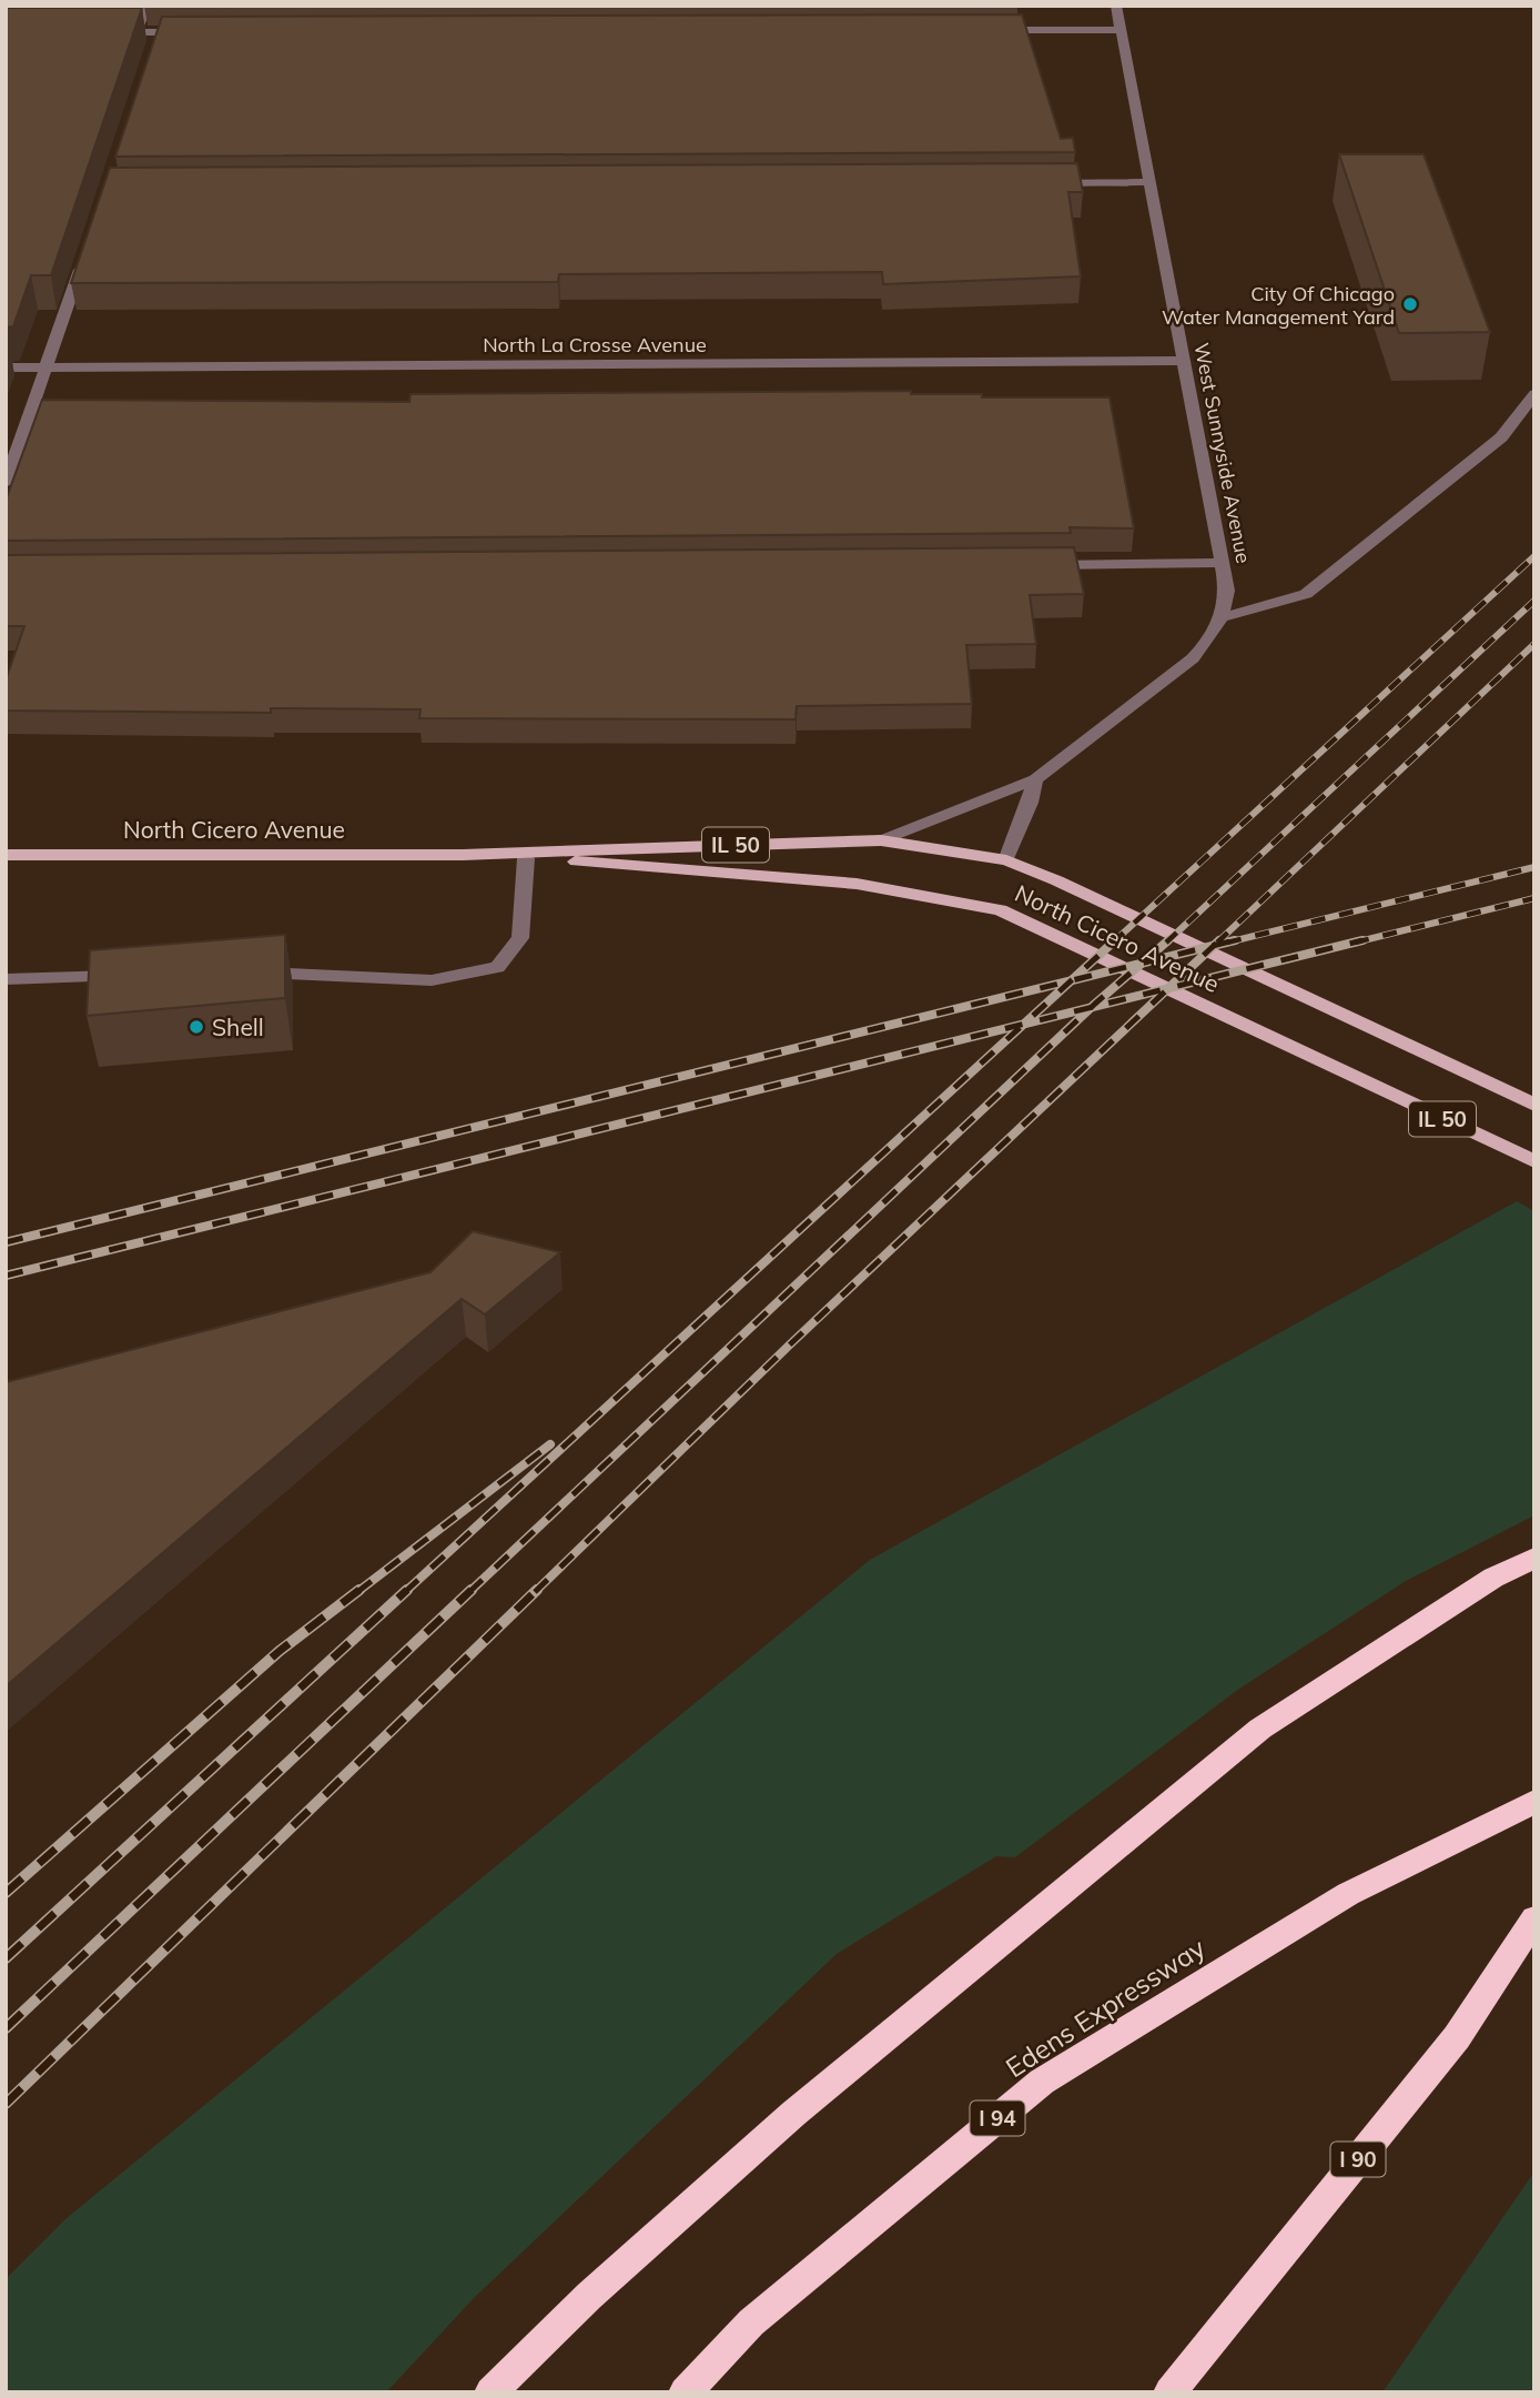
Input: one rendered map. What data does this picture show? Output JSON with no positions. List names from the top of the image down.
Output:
{
  "streets": {
    "highway": ["Edens Expressway", "I 94", "I 90"],
    "main road": ["North Cicero Avenue", "IL 50"],
    "street": ["North La Crosse Avenue", "West Sunnyside Avenue"]
  },
  "crossings": [
    ["North La Crosse Avenue", "West Sunnyside Avenue"]
  ],
  "places": ["City Of Chicago Water Management Yard", "Shell"]
}
